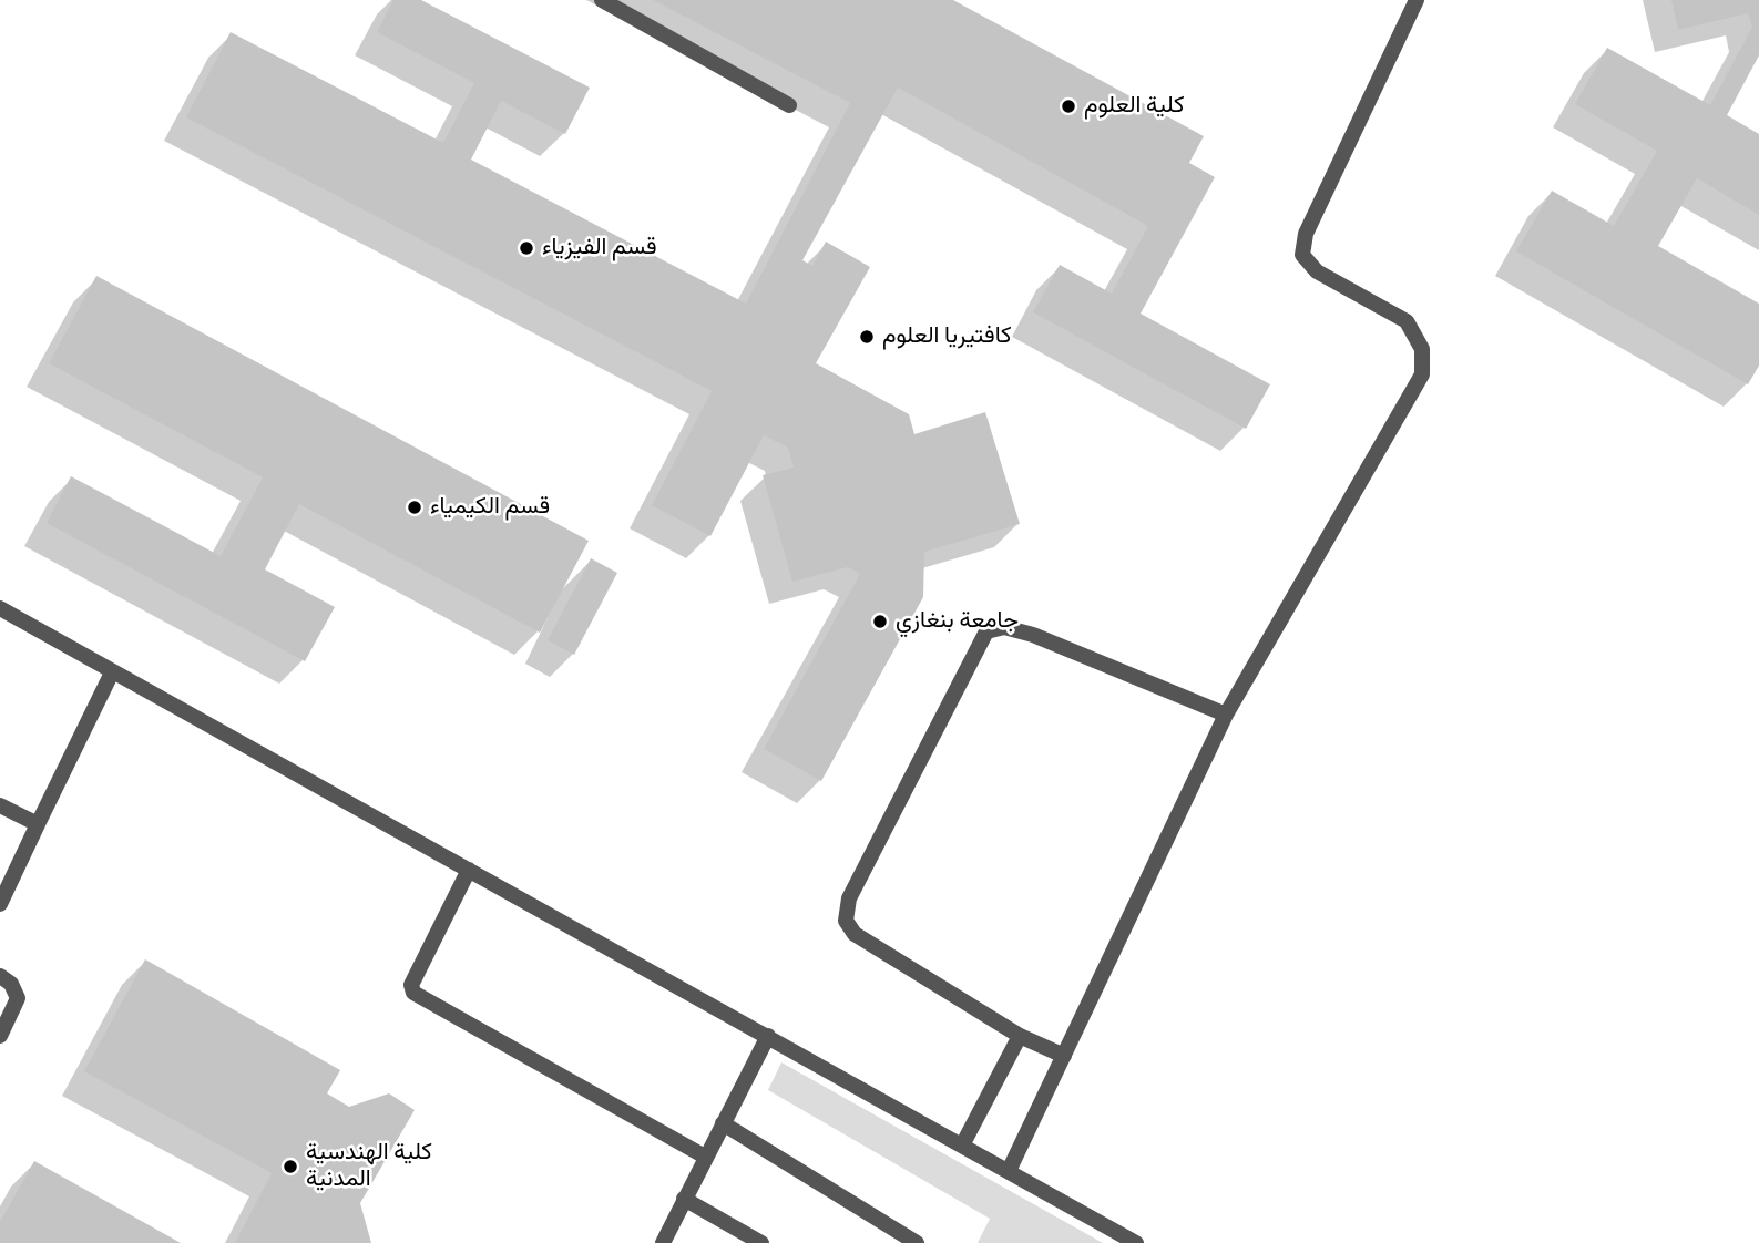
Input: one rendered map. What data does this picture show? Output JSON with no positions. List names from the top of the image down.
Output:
{
  "places": [
    "كلية العلوم",
    "قسم الفيزياء",
    "كافتيريا العلوم",
    "قسم الكيمياء",
    "جامعة بنغازي",
    "كلية الهندسية المدنية"
  ]
}
